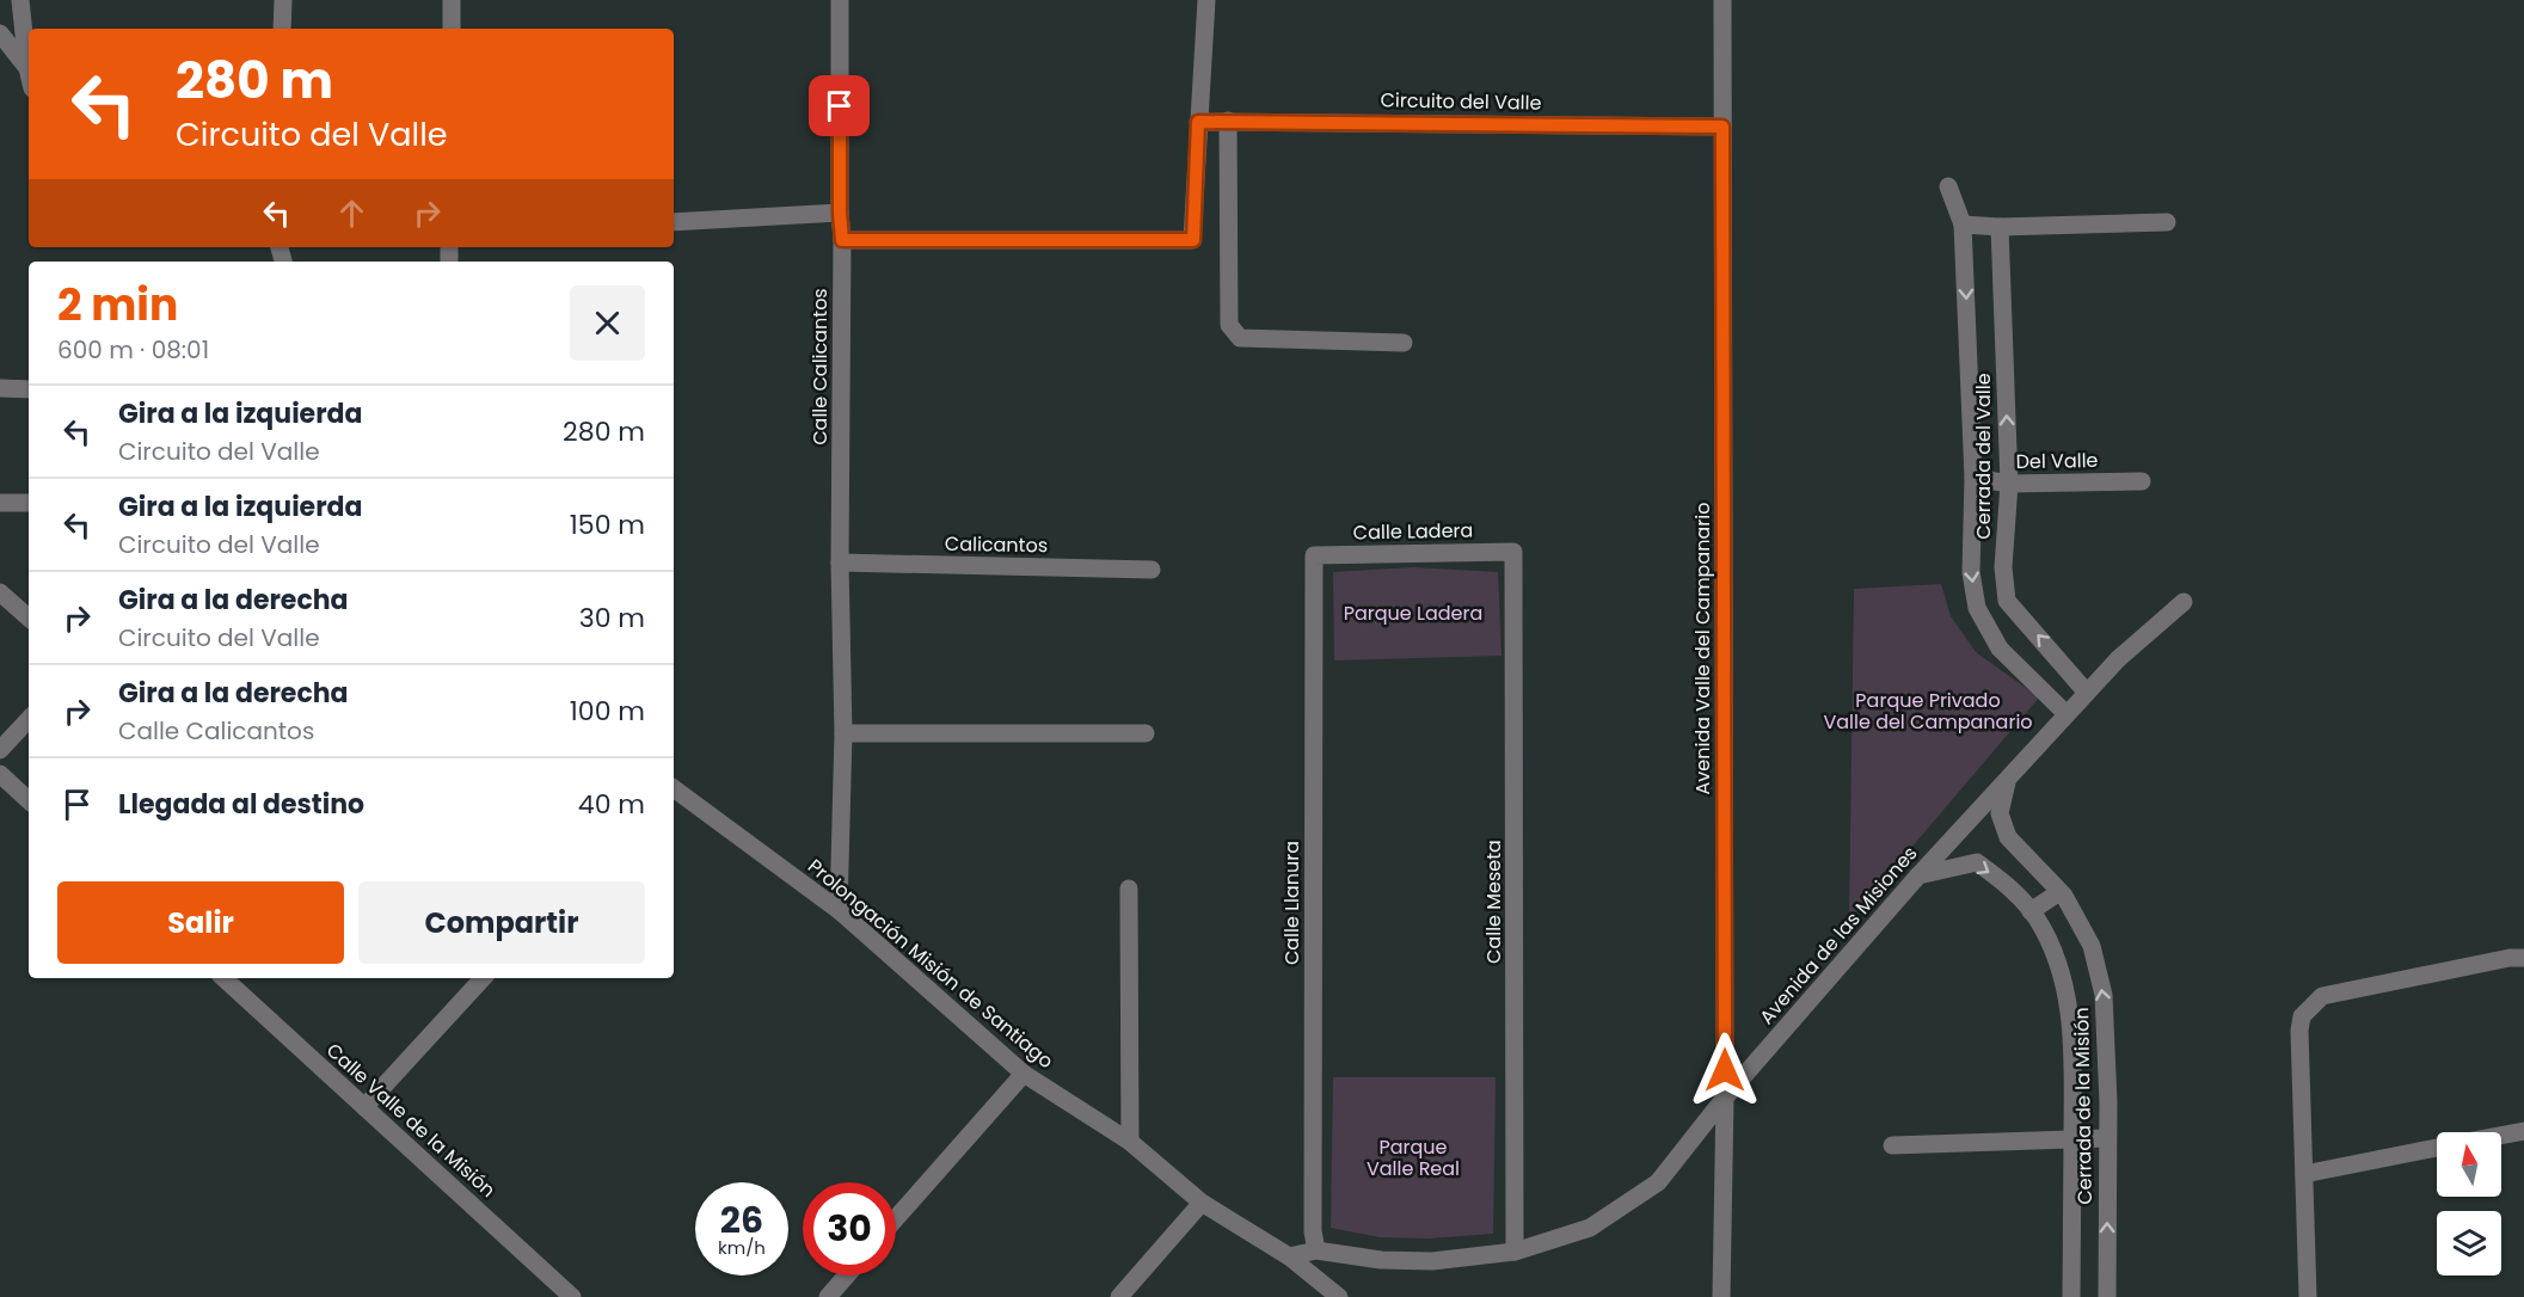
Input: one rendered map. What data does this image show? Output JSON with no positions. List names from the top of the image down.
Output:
{
  "streets": {
    "street": [
      "Circuito del Valle",
      "Calle Calicantos",
      "Cerrada del Valle",
      "Del Valle",
      "Calle Ladera",
      "Calicantos",
      "Avenida Valle del Campanario",
      "Calle Meseta",
      "Calle Llanura",
      "Avenida de las Misiones",
      "Prolongación Misión de Santiago",
      "Cerrada de la Misión",
      "Calle Valle de la Misión"
    ]
  },
  "crossings": [
    ["Circuito del Valle", "Avenida Valle del Campanario"],
    ["Calle Calicantos", "Calicantos"],
    ["Calle Calicantos", "Prolongación Misión de Santiago"],
    ["Cerrada del Valle", "Del Valle"],
    ["Cerrada del Valle", "Avenida de las Misiones"],
    ["Calle Ladera", "Calle Meseta"],
    ["Calle Ladera", "Calle Llanura"],
    ["Avenida Valle del Campanario", "Avenida de las Misiones"],
    ["Calle Meseta", "Avenida de las Misiones"],
    ["Calle Llanura", "Avenida de las Misiones"],
    ["Avenida de las Misiones", "Prolongación Misión de Santiago"],
    ["Avenida de las Misiones", "Cerrada de la Misión"]
  ],
  "parks": ["Parque Ladera", "Parque Privado Valle del Campanario", "Parque Valle Real"],
  "north": "top",
  "page": {
    "turn": ["280 m", "Circuito del Valle"],
    "heading": ["2 min", "600 m · 08:01"],
    "list": [
      {
        "name": "Gira a la izquierda",
        "note": "Circuito del Valle",
        "value": "280 m"
      },
      {
        "name": "Gira a la izquierda",
        "note": "Circuito del Valle",
        "value": "150 m"
      },
      {
        "name": "Gira a la derecha",
        "note": "Circuito del Valle",
        "value": "30 m"
      },
      {
        "name": "Gira a la derecha",
        "note": "Calle Calicantos",
        "value": "100 m"
      },
      {
        "name": "Llegada al destino",
        "value": "40 m"
      }
    ],
    "buttons": ["Salir", "Compartir"],
    "speed": "26 km/h",
    "limit": "30"
  }
}
